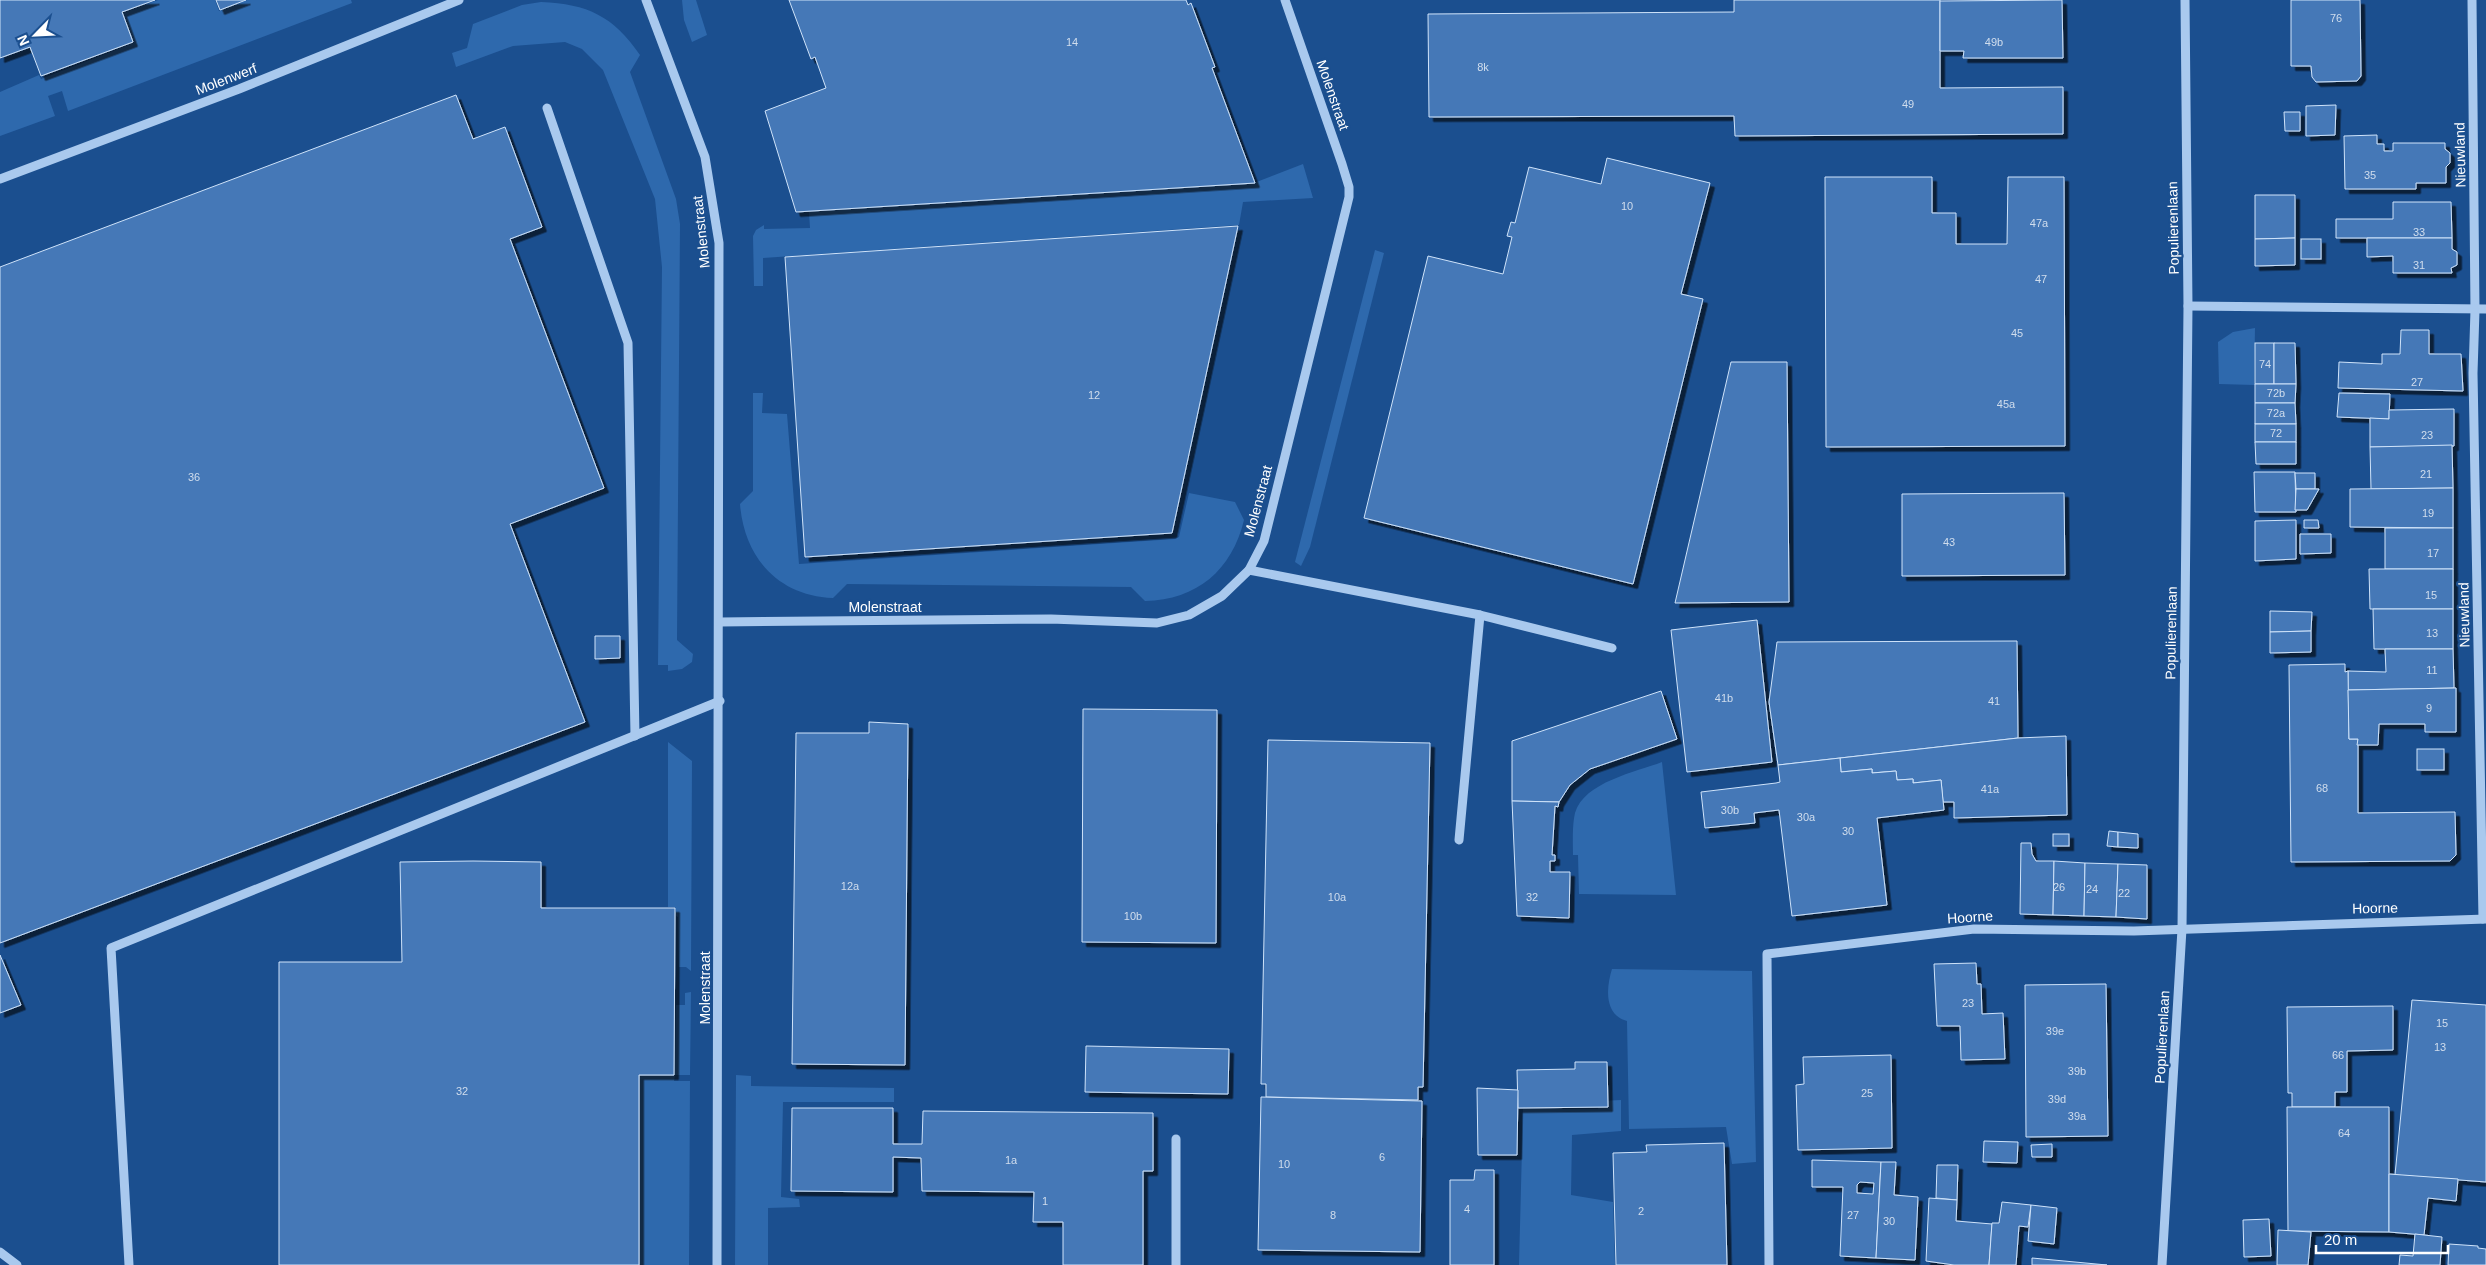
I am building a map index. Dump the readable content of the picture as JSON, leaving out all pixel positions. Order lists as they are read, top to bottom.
{
  "streets": {
    "street": [
      "Molenwerf",
      "Molenstraat",
      "Nieuwland",
      "Populierenlaan",
      "Hoorne"
    ]
  },
  "crossings": [
    ["Nieuwland", "Hoorne"],
    ["Populierenlaan", "Hoorne"]
  ],
  "house_numbers": [
    "76",
    "14",
    "49b",
    "8k",
    "49",
    "35",
    "10",
    "47a",
    "33",
    "31",
    "47",
    "45",
    "74",
    "27",
    "72b",
    "12",
    "45a",
    "72a",
    "72",
    "23",
    "21",
    "36",
    "19",
    "43",
    "17",
    "15",
    "13",
    "11",
    "41b",
    "41",
    "9",
    "68",
    "41a",
    "30b",
    "30a",
    "30",
    "12a",
    "26",
    "24",
    "22",
    "10a",
    "32",
    "10b",
    "23",
    "15",
    "39e",
    "13",
    "66",
    "39b",
    "32",
    "25",
    "39d",
    "39a",
    "64",
    "6",
    "1a",
    "10",
    "1",
    "4",
    "2",
    "8",
    "27",
    "30"
  ],
  "scale_bar": "20 m",
  "north": "bottom left"
}
